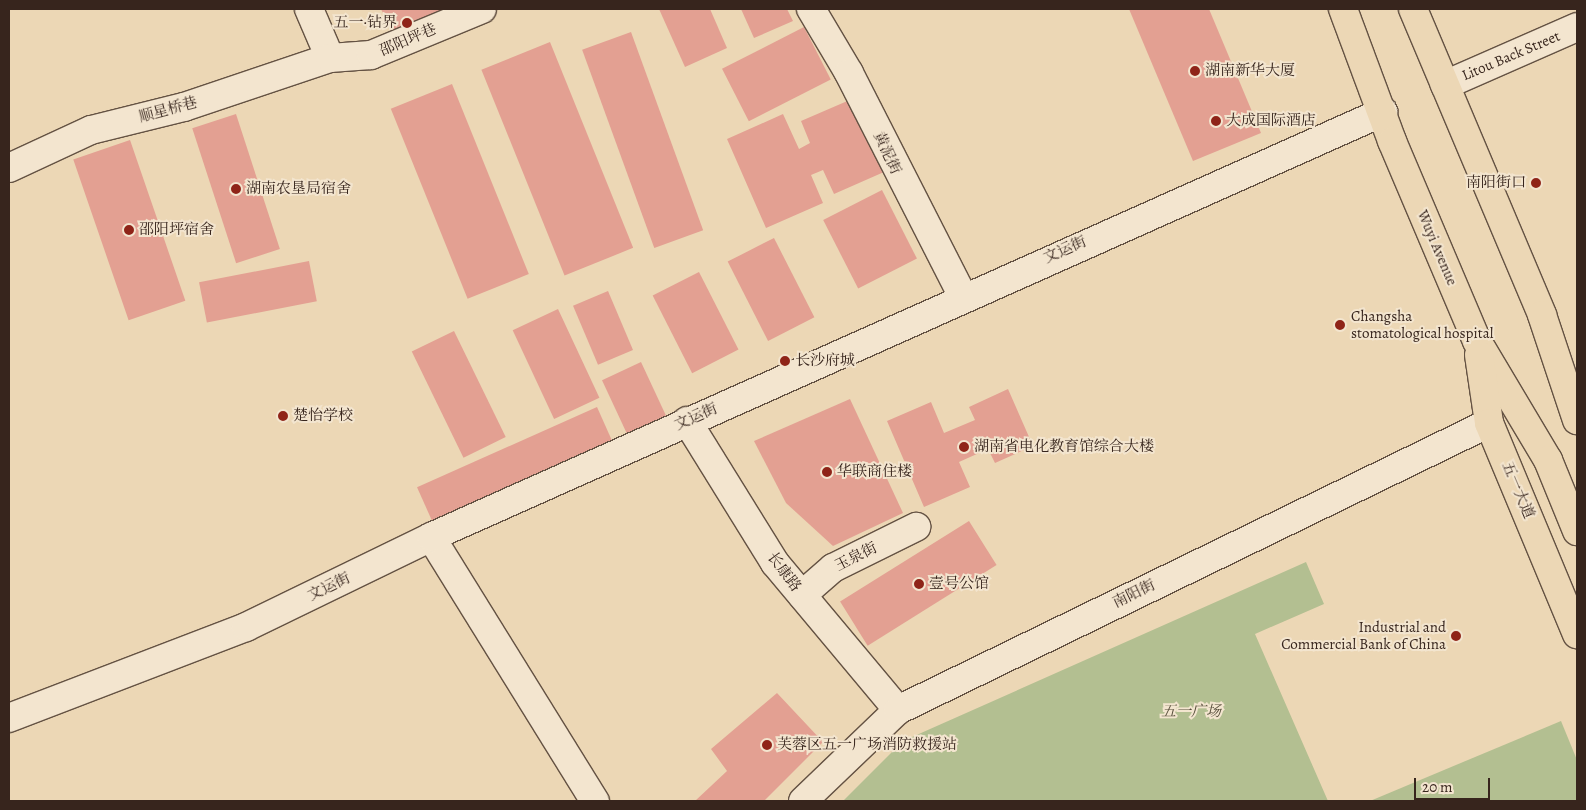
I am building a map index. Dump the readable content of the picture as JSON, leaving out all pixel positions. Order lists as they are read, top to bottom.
{
  "streets": {
    "main road": ["Wuyi Avenue", "五一大道"],
    "street": [
      "邵阳坪巷",
      "Litou Back Street",
      "顺星桥巷",
      "黄泥街",
      "文运街",
      "玉泉街",
      "长康路",
      "南阳街"
    ]
  },
  "crossings": [
    ["邵阳坪巷", "顺星桥巷"],
    ["黄泥街", "文运街"],
    ["Wuyi Avenue", "文运街"],
    ["Wuyi Avenue", "五一大道"],
    ["文运街", "长康路"],
    ["五一大道", "南阳街"],
    ["玉泉街", "长康路"],
    ["长康路", "南阳街"]
  ],
  "parks": ["五一广场"],
  "places": [
    "五一·钻界",
    "湖南新华大厦",
    "大成国际酒店",
    "南阳街口",
    "湖南农垦局宿舍",
    "邵阳坪宿舍",
    "Changsha stomatological hospital",
    "长沙府城",
    "楚怡学校",
    "湖南省电化教育馆综合大楼",
    "华联商住楼",
    "壹号公馆",
    "Industrial and Commercial Bank of China",
    "芙蓉区五一广场消防救援站"
  ],
  "scale_bar": "20 m"
}
